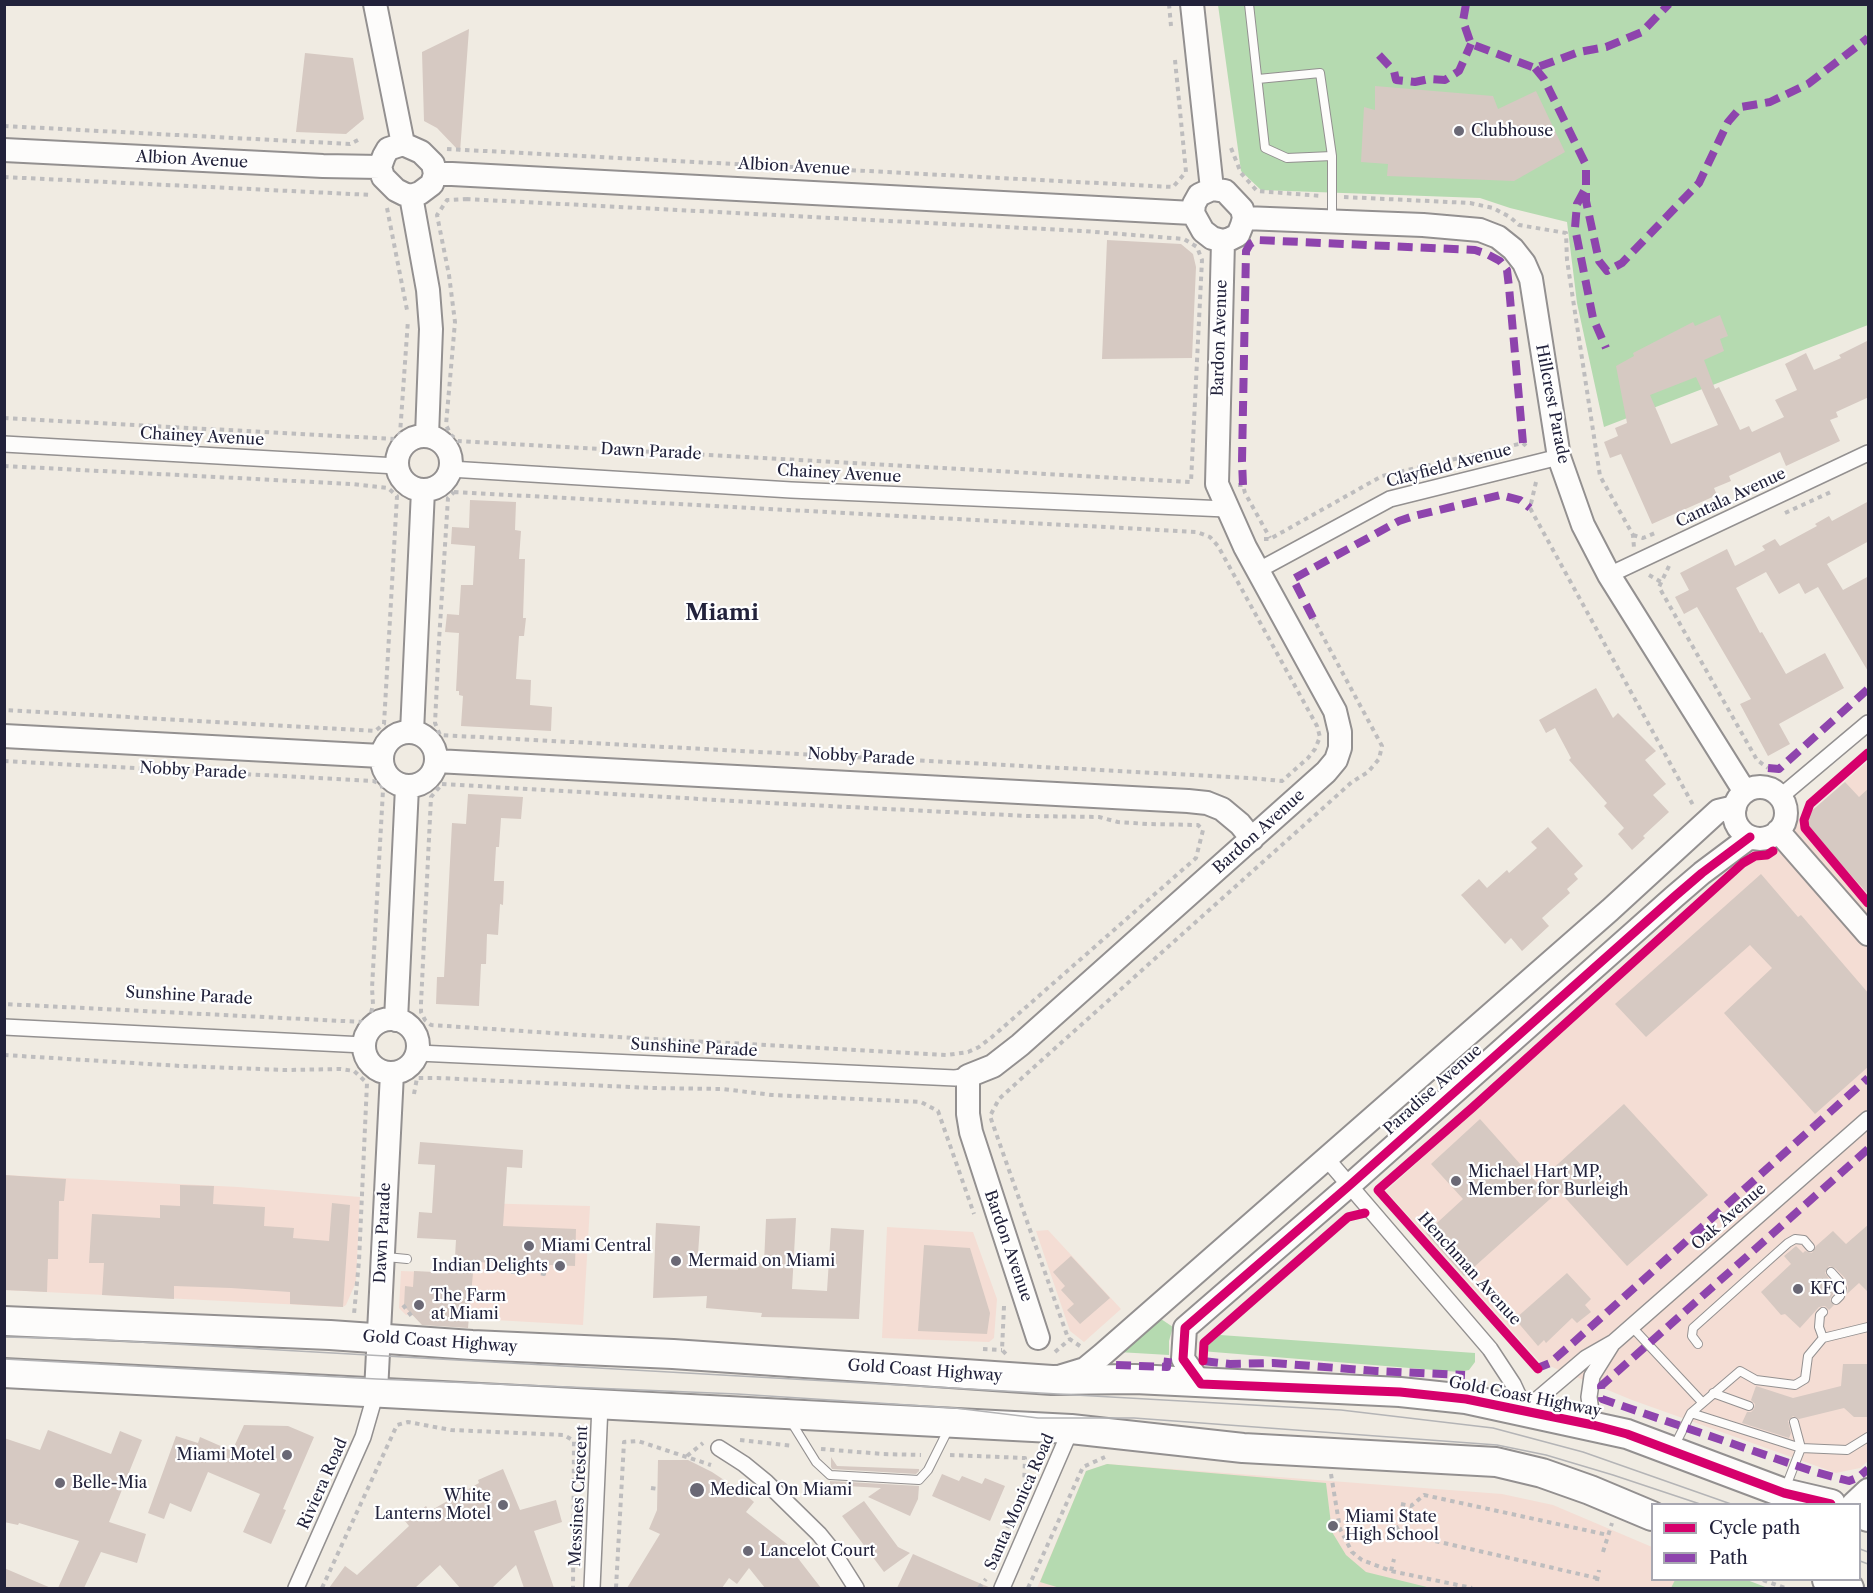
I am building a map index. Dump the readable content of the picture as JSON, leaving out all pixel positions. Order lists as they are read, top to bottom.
{
  "streets": {
    "highway": ["Gold Coast Highway"],
    "street": [
      "Albion Avenue",
      "Bardon Avenue",
      "Hillcrest Parade",
      "Chainey Avenue",
      "Dawn Parade",
      "Clayfield Avenue",
      "Cantala Avenue",
      "Nobby Parade",
      "Sunshine Parade",
      "Paradise Avenue",
      "Oak Avenue",
      "Riviera Road",
      "Messines Crescent",
      "Santa Monica Road"
    ],
    "cycle path": ["Henchman Avenue"]
  },
  "crossings": [
    ["Albion Avenue", "Bardon Avenue"],
    ["Albion Avenue", "Hillcrest Parade"],
    ["Albion Avenue", "Chainey Avenue"],
    ["Bardon Avenue", "Hillcrest Parade"],
    ["Bardon Avenue", "Chainey Avenue"],
    ["Bardon Avenue", "Dawn Parade"],
    ["Bardon Avenue", "Clayfield Avenue"],
    ["Bardon Avenue", "Nobby Parade"],
    ["Bardon Avenue", "Sunshine Parade"],
    ["Hillcrest Parade", "Clayfield Avenue"],
    ["Hillcrest Parade", "Cantala Avenue"],
    ["Hillcrest Parade", "Paradise Avenue"],
    ["Dawn Parade", "Sunshine Parade"],
    ["Dawn Parade", "Gold Coast Highway"],
    ["Dawn Parade", "Riviera Road"],
    ["Nobby Parade", "Sunshine Parade"],
    ["Paradise Avenue", "Gold Coast Highway"],
    ["Oak Avenue", "Gold Coast Highway"]
  ],
  "districts": ["Miami"],
  "places": [
    "Clubhouse",
    "Michael Hart MP, Member for Burleigh",
    "Miami Central",
    "Mermaid on Miami",
    "Indian Delights",
    "KFC",
    "The Farm at Miami",
    "Miami Motel",
    "Belle-Mia",
    "Medical On Miami",
    "White Lanterns Motel",
    "Miami State High School",
    "Lancelot Court"
  ],
  "legend": ["Cycle path", "Path"]
}
